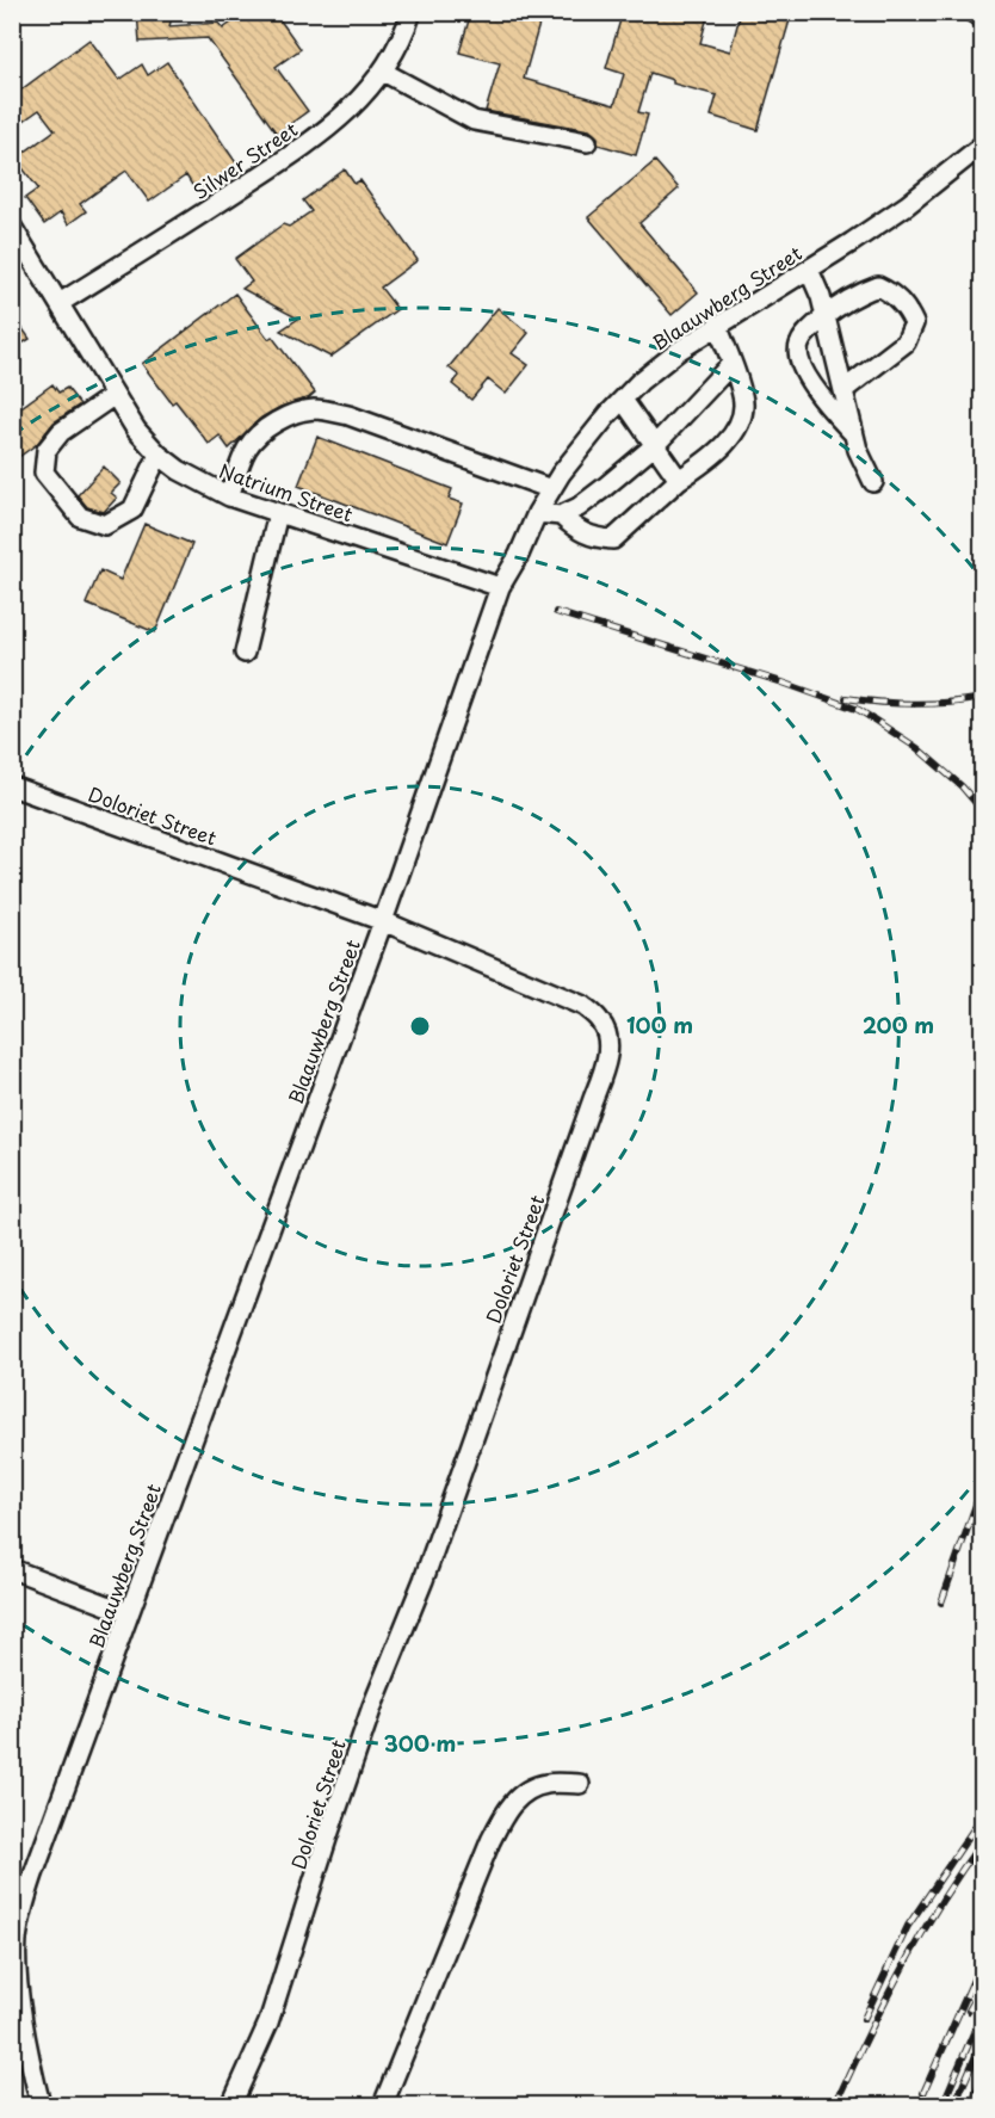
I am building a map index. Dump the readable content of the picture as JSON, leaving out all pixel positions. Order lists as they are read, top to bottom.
{
  "streets": {
    "street": [
      "Silwer Street",
      "Blaauwberg Street",
      "Natrium Street",
      "Doloriet Street"
    ]
  },
  "crossings": [
    ["Silwer Street", "Natrium Street"],
    ["Blaauwberg Street", "Natrium Street"],
    ["Blaauwberg Street", "Doloriet Street"]
  ],
  "rings": ["100 m", "200 m", "300 m"]
}
